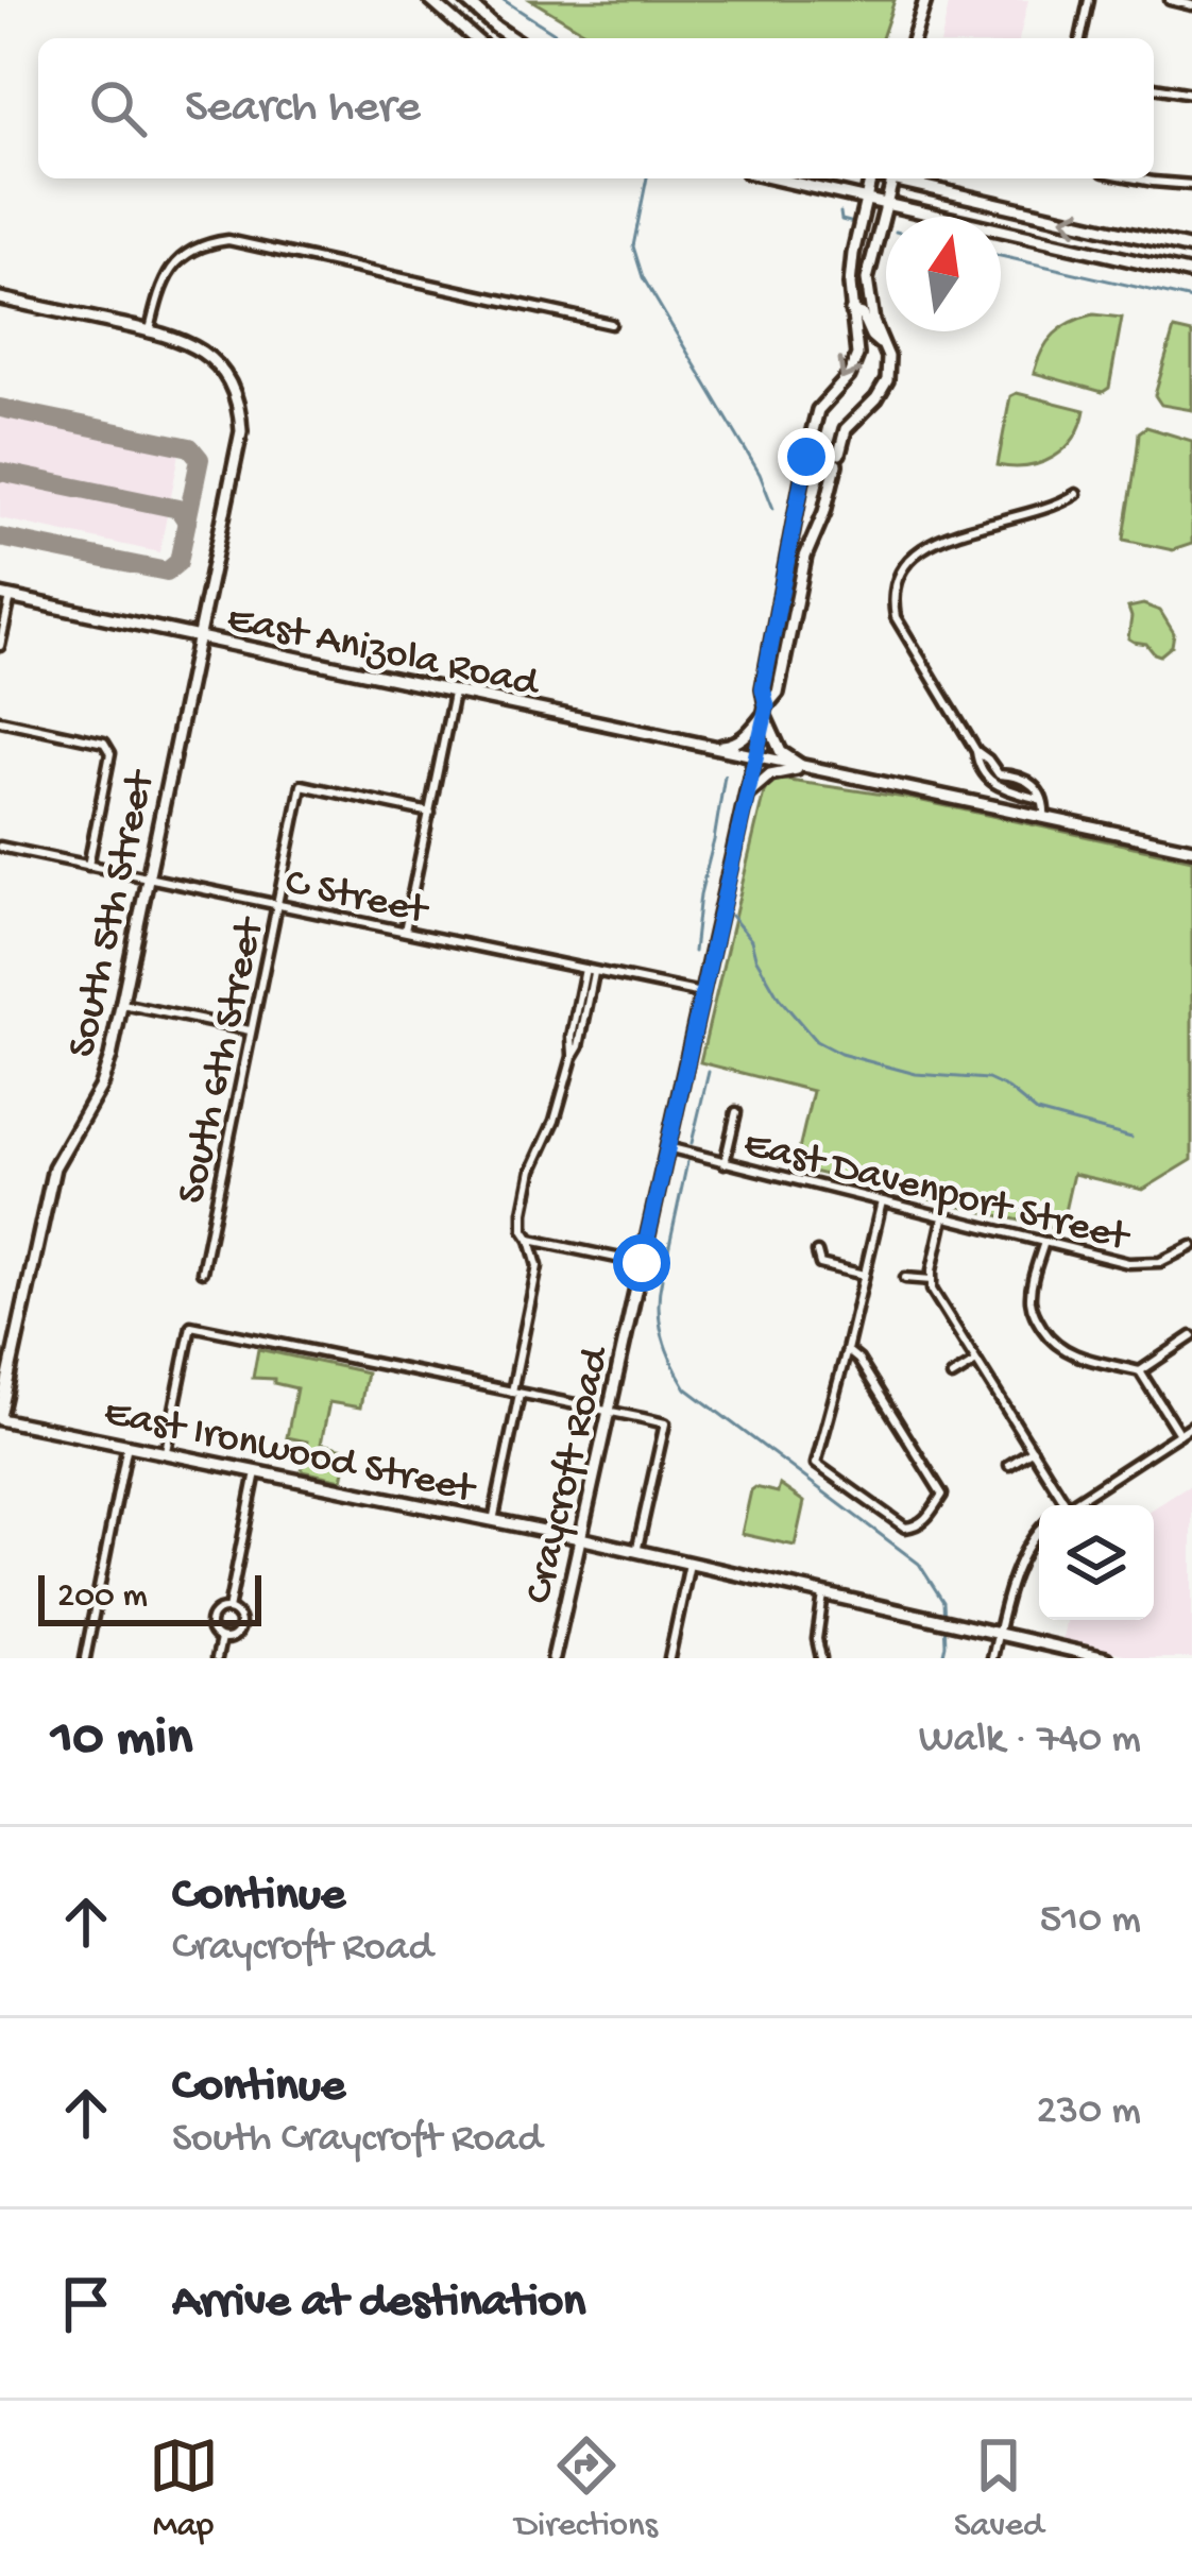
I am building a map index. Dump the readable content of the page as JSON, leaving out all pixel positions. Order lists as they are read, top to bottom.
{
  "streets": {
    "street": [
      "East Anizola Road",
      "C Street",
      "South 5th Street",
      "South 6th Street",
      "East Davenport Street",
      "East Ironwood Street",
      "Craycroft Road"
    ]
  },
  "crossings": [
    ["East Anizola Road", "South 5th Street"],
    ["East Anizola Road", "Craycroft Road"],
    ["C Street", "South 5th Street"],
    ["C Street", "South 6th Street"],
    ["C Street", "Craycroft Road"],
    ["South 5th Street", "East Ironwood Street"],
    ["East Davenport Street", "Craycroft Road"],
    ["East Ironwood Street", "Craycroft Road"]
  ],
  "scale_bar": "200 m",
  "north": "top",
  "page": {
    "search": "Search here",
    "scale": "200 m",
    "heading": ["10 min", "Walk · 740 m"],
    "list": [
      ["Continue", "Craycroft Road", "510 m"],
      ["Continue", "South Craycroft Road", "230 m"],
      "Arrive at destination"
    ],
    "nav": ["Map", "Directions", "Saved"]
  }
}
